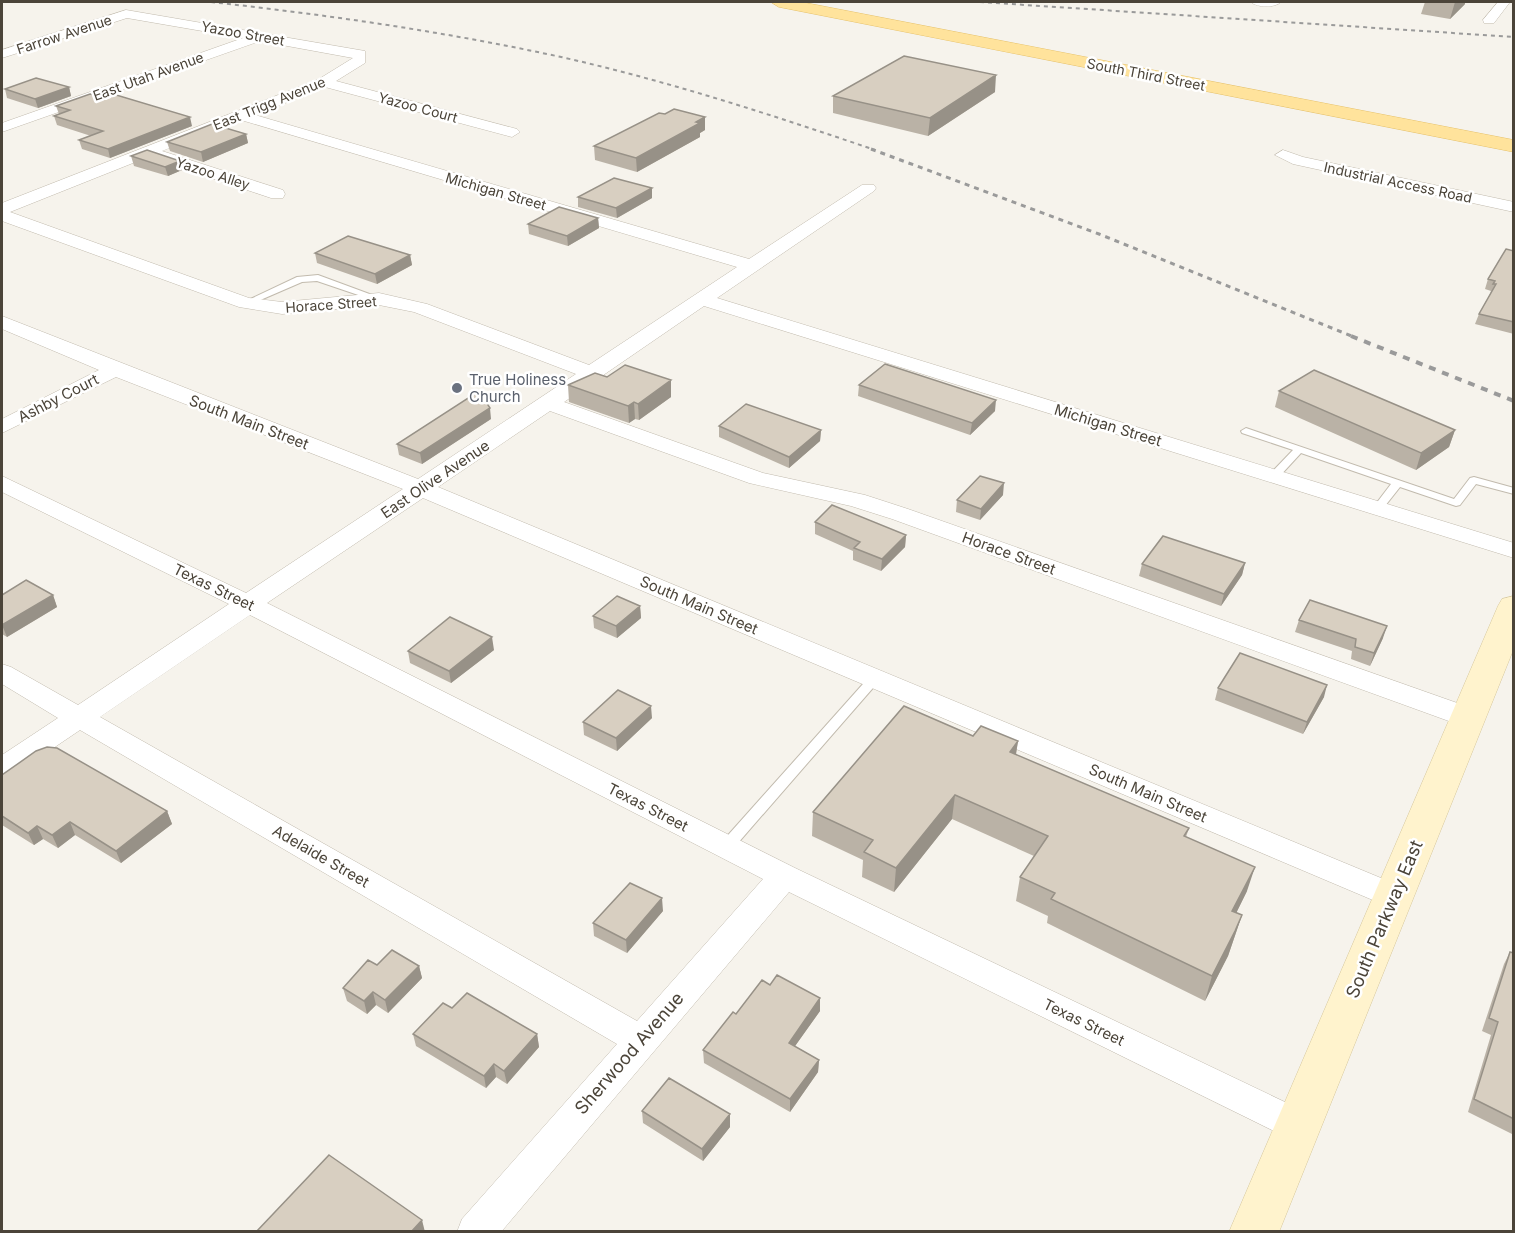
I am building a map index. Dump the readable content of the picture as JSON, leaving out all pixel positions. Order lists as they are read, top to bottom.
{
  "streets": {
    "main road": ["South Third Street", "South Parkway East"],
    "street": [
      "Yazoo Street",
      "Farrow Avenue",
      "East Utah Avenue",
      "East Trigg Avenue",
      "Yazoo Court",
      "Yazoo Alley",
      "Industrial Access Road",
      "Michigan Street",
      "Horace Street",
      "Ashby Court",
      "South Main Street",
      "East Olive Avenue",
      "Texas Street",
      "Adelaide Street",
      "Sherwood Avenue"
    ]
  },
  "crossings": [
    ["Yazoo Street", "Farrow Avenue"],
    ["Yazoo Street", "East Utah Avenue"],
    ["Yazoo Street", "East Trigg Avenue"],
    ["East Trigg Avenue", "Yazoo Court"],
    ["East Trigg Avenue", "Yazoo Alley"],
    ["East Trigg Avenue", "Michigan Street"],
    ["Michigan Street", "East Olive Avenue"],
    ["Horace Street", "East Olive Avenue"],
    ["Horace Street", "South Parkway East"],
    ["Ashby Court", "South Main Street"],
    ["South Main Street", "East Olive Avenue"],
    ["South Main Street", "South Parkway East"],
    ["East Olive Avenue", "Texas Street"],
    ["East Olive Avenue", "Adelaide Street"],
    ["Texas Street", "South Parkway East"],
    ["Texas Street", "Sherwood Avenue"],
    ["Adelaide Street", "Sherwood Avenue"]
  ],
  "places": ["True Holiness Church"]
}
